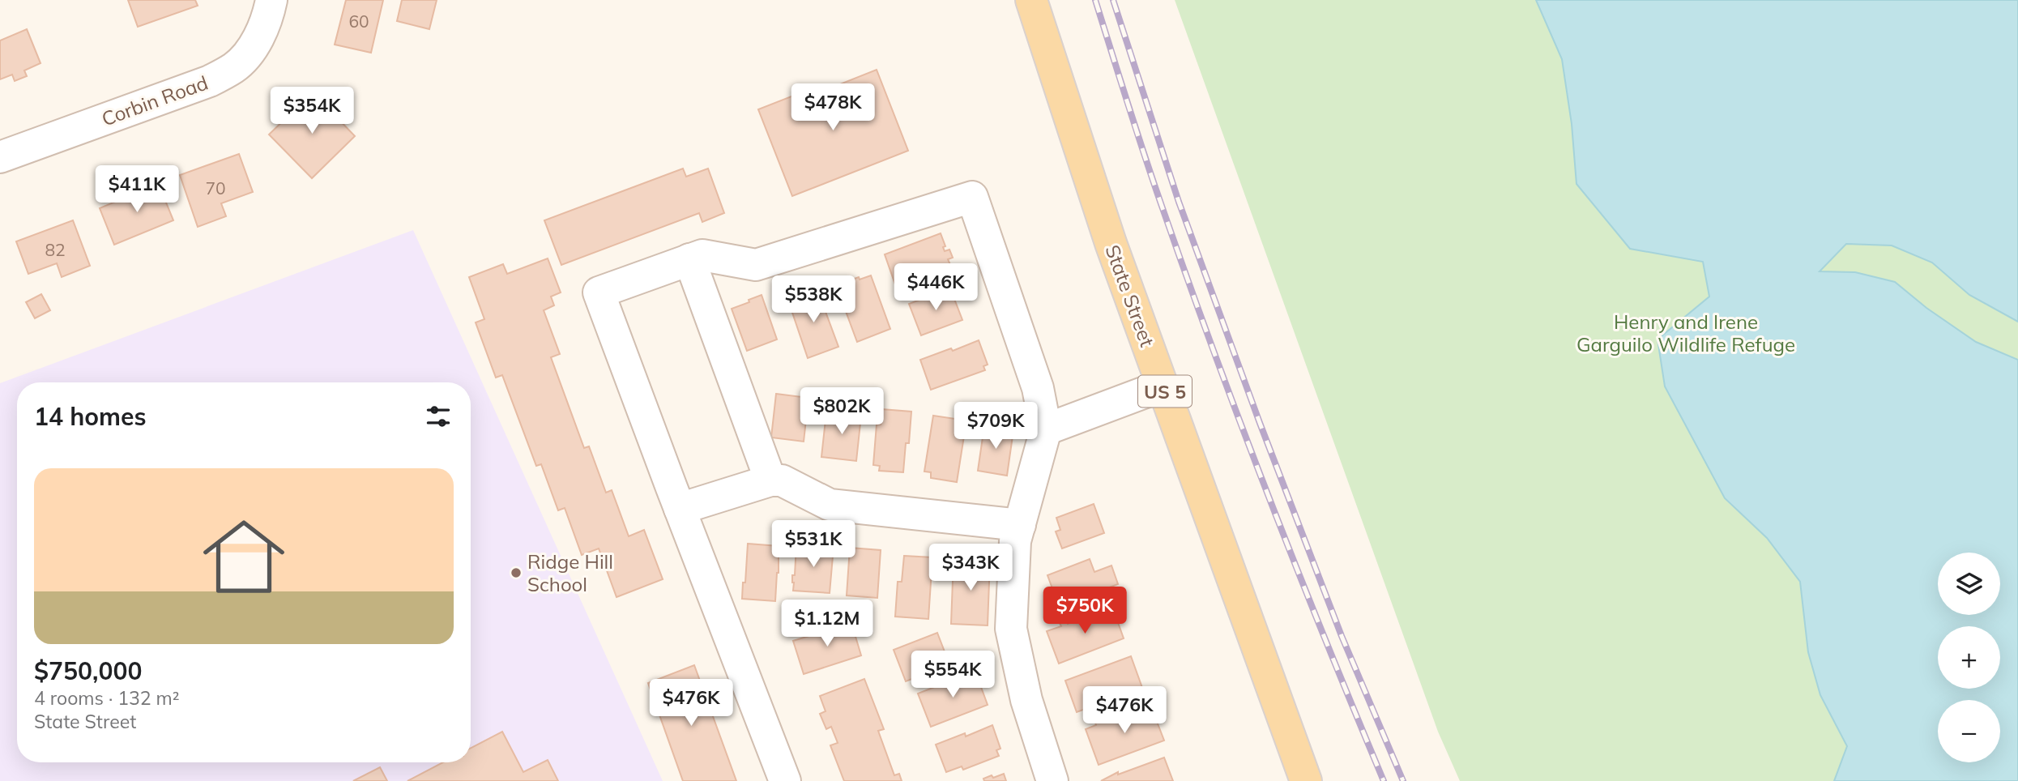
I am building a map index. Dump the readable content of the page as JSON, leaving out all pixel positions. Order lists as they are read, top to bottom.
{
  "streets": {
    "main road": ["State Street", "US 5"],
    "street": ["Corbin Road"]
  },
  "parks": ["Henry and Irene Garguilo Wildlife Refuge"],
  "places": ["Ridge Hill School"],
  "house_numbers": ["60", "70", "82"],
  "page": {
    "price": [
      "$478K",
      "$354K",
      "$411K",
      "$446K",
      "$538K",
      "$802K",
      "$709K",
      "$531K",
      "$343K",
      "$750K",
      "$1.12M",
      "$554K",
      "$476K",
      "$476K"
    ],
    "heading": "14 homes",
    "list": [
      {
        "name": "$750,000",
        "note": "4 rooms · 132 m² · State Street"
      }
    ],
    "map_buttons": ["+", "−"]
  }
}
